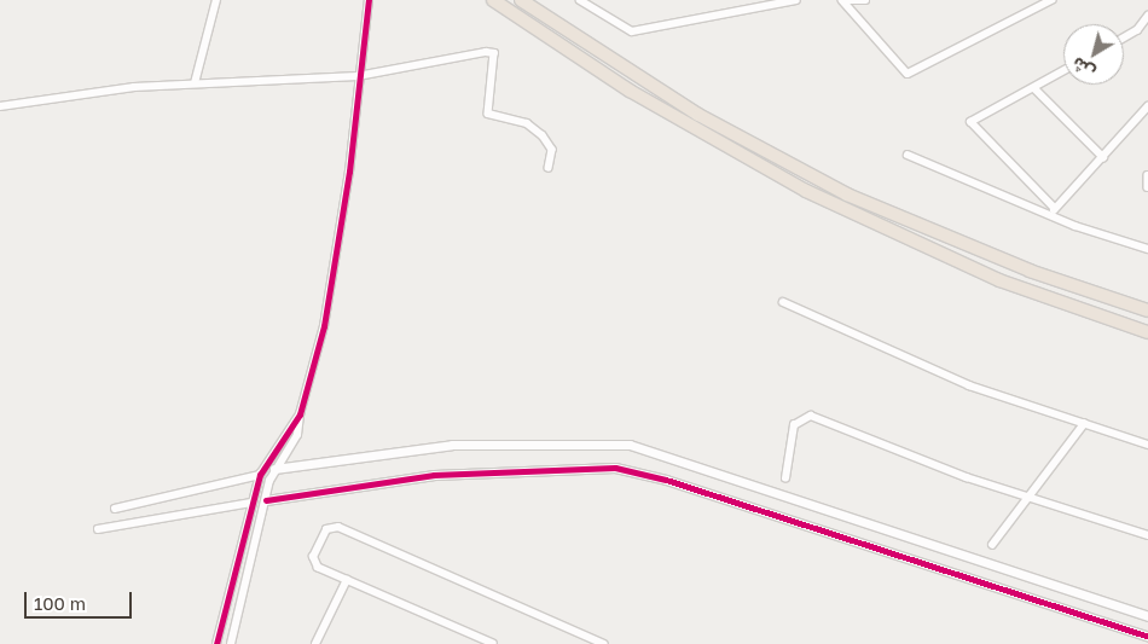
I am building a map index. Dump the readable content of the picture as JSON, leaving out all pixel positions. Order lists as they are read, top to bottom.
{
  "scale_bar": "100 m",
  "north": "bottom left"
}
